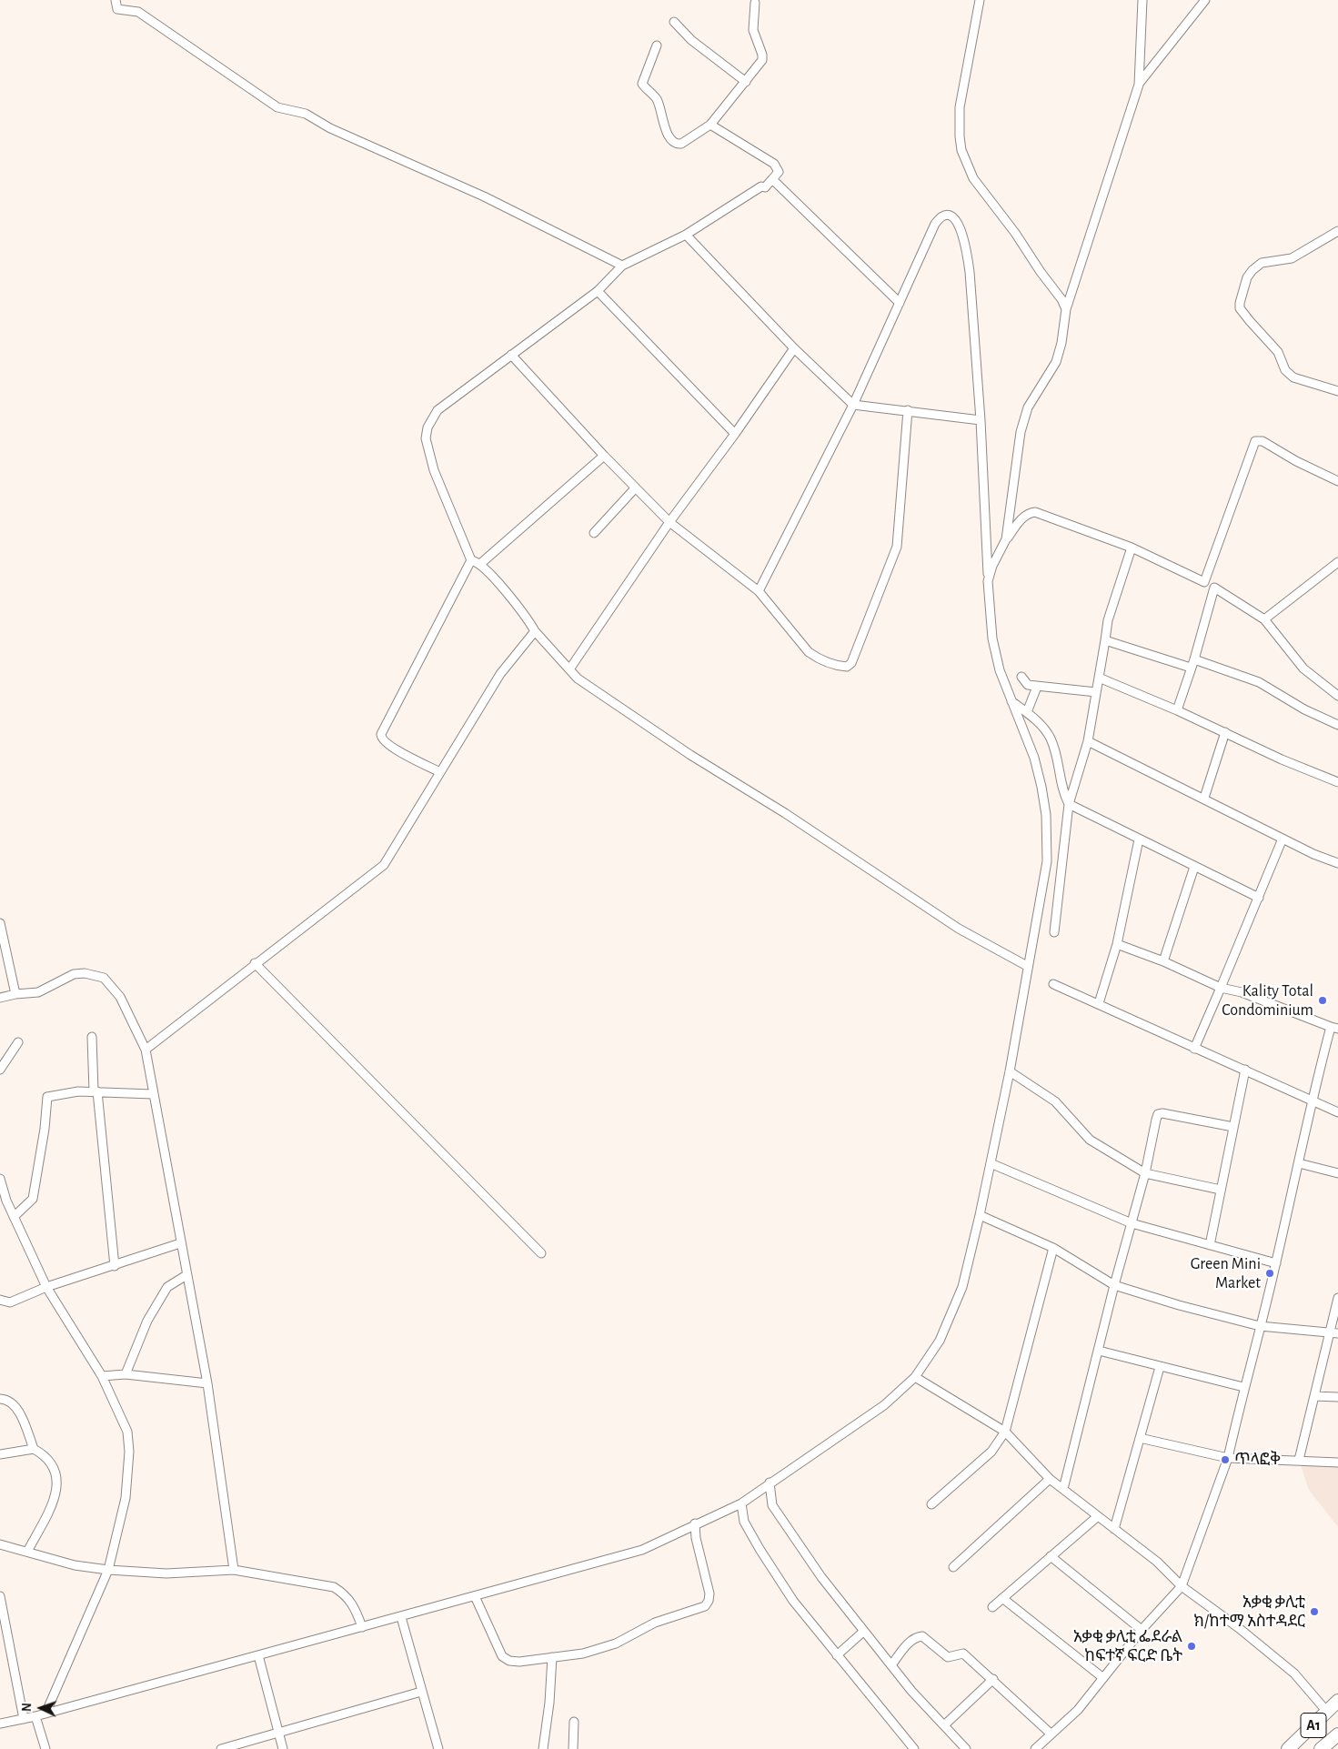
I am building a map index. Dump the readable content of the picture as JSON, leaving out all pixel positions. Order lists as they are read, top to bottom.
{
  "streets": {
    "main road": ["A1"]
  },
  "places": [
    "Kality Total Condominium",
    "Green Mini Market",
    "ጥላፎቅ",
    "አቃቂ ቃሊቲ ክ/ከተማ አስተዳደር",
    "አቃቂ ቃሊቲ ፌደራል ከፍተኛ ፍርድ ቤት"
  ],
  "north": "left"
}
